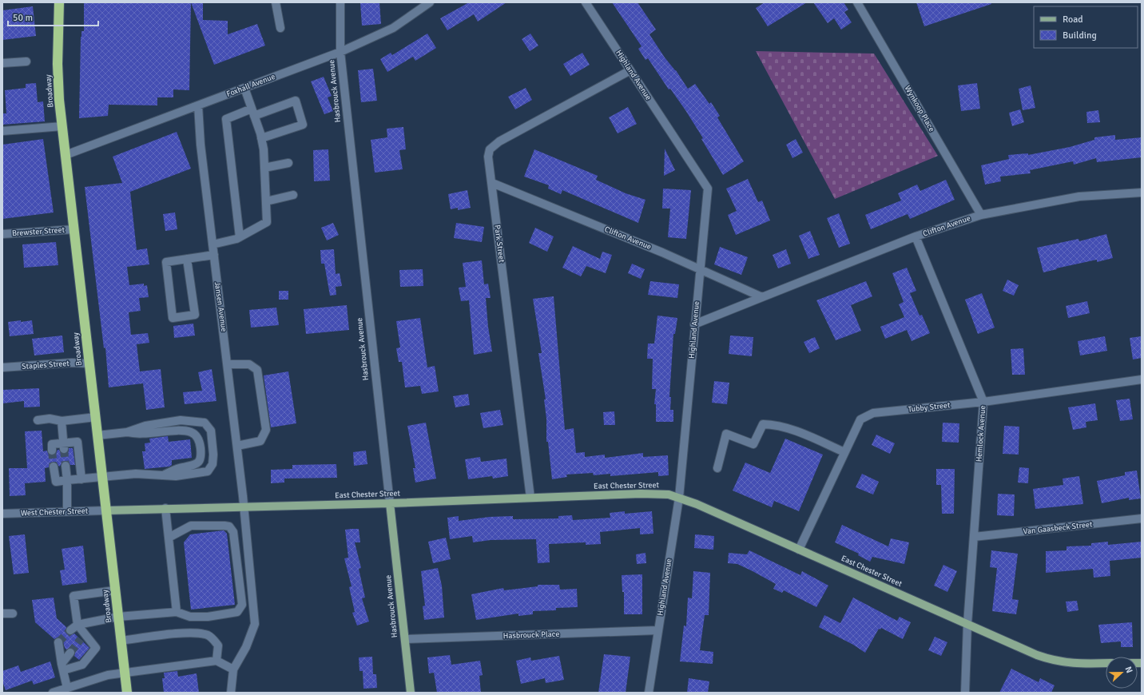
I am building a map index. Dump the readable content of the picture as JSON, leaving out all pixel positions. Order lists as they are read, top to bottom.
{
  "streets": {
    "highway": ["Broadway"],
    "main road": ["Hasbrouck Avenue", "East Chester Street"],
    "street": [
      "Highland Avenue",
      "Foxhall Avenue",
      "Wynkoop Place",
      "Clifton Avenue",
      "Brewster Street",
      "Park Street",
      "Jansen Avenue",
      "Staples Street",
      "Tubby Street",
      "Hemlock Avenue",
      "West Chester Street",
      "Van Gaasbeck Street",
      "Hasbrouck Place"
    ]
  },
  "crossings": [
    ["Highland Avenue", "Clifton Avenue"],
    ["Highland Avenue", "Park Street"],
    ["Highland Avenue", "East Chester Street"],
    ["Highland Avenue", "Hasbrouck Place"],
    ["Foxhall Avenue", "Broadway"],
    ["Foxhall Avenue", "Hasbrouck Avenue"],
    ["Foxhall Avenue", "Jansen Avenue"],
    ["Broadway", "Brewster Street"],
    ["Broadway", "Staples Street"],
    ["Broadway", "East Chester Street"],
    ["Broadway", "West Chester Street"],
    ["Hasbrouck Avenue", "East Chester Street"],
    ["Hasbrouck Avenue", "Hasbrouck Place"],
    ["Wynkoop Place", "Clifton Avenue"],
    ["Clifton Avenue", "Park Street"],
    ["Clifton Avenue", "Hemlock Avenue"],
    ["Park Street", "East Chester Street"],
    ["Jansen Avenue", "East Chester Street"],
    ["Tubby Street", "Hemlock Avenue"],
    ["Tubby Street", "East Chester Street"],
    ["Hemlock Avenue", "East Chester Street"],
    ["Hemlock Avenue", "Van Gaasbeck Street"],
    ["East Chester Street", "West Chester Street"]
  ],
  "legend": ["Road", "Building"],
  "scale_bar": "50 m",
  "north": "right"
}
